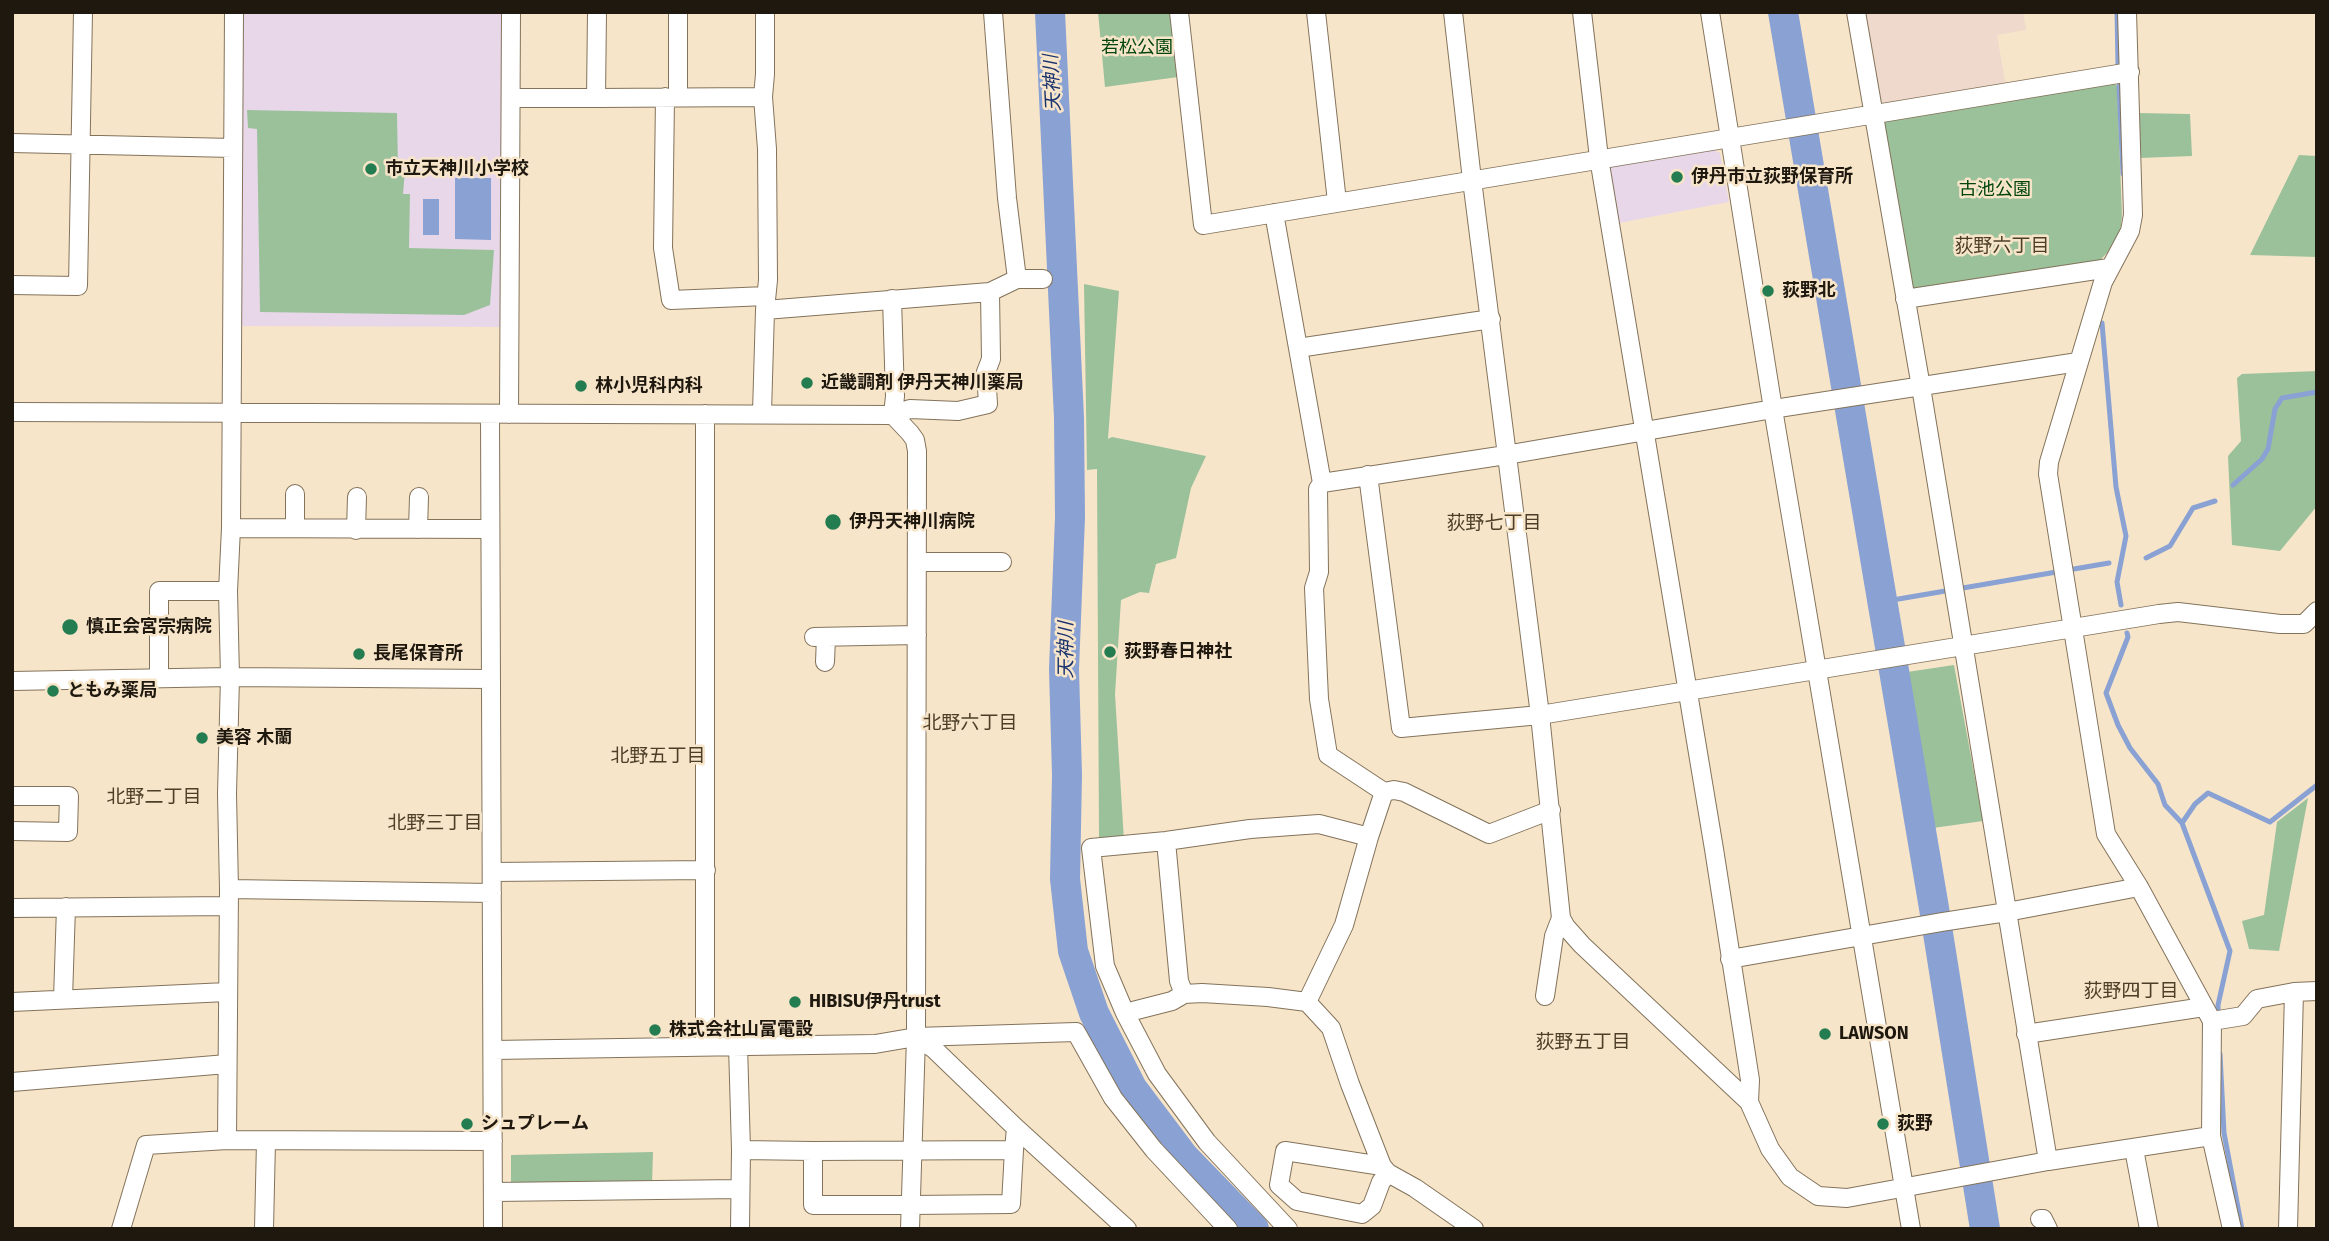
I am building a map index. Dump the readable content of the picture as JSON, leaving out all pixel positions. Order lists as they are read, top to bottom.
{
  "districts": [
    "荻野六丁目",
    "荻野七丁目",
    "北野六丁目",
    "北野五丁目",
    "北野二丁目",
    "北野三丁目",
    "荻野四丁目",
    "荻野五丁目"
  ],
  "water": ["天神川"],
  "parks": ["若松公園", "古池公園"],
  "places": [
    "市立天神川小学校",
    "伊丹市立荻野保育所",
    "荻野北",
    "近畿調剤 伊丹天神川薬局",
    "林小児科内科",
    "伊丹天神川病院",
    "慎正会宮宗病院",
    "荻野春日神社",
    "長尾保育所",
    "ともみ薬局",
    "美容 木蘭",
    "HIBISU伊丹trust",
    "株式会社山富電設",
    "LAWSON",
    "シュプレーム",
    "荻野"
  ]
}
